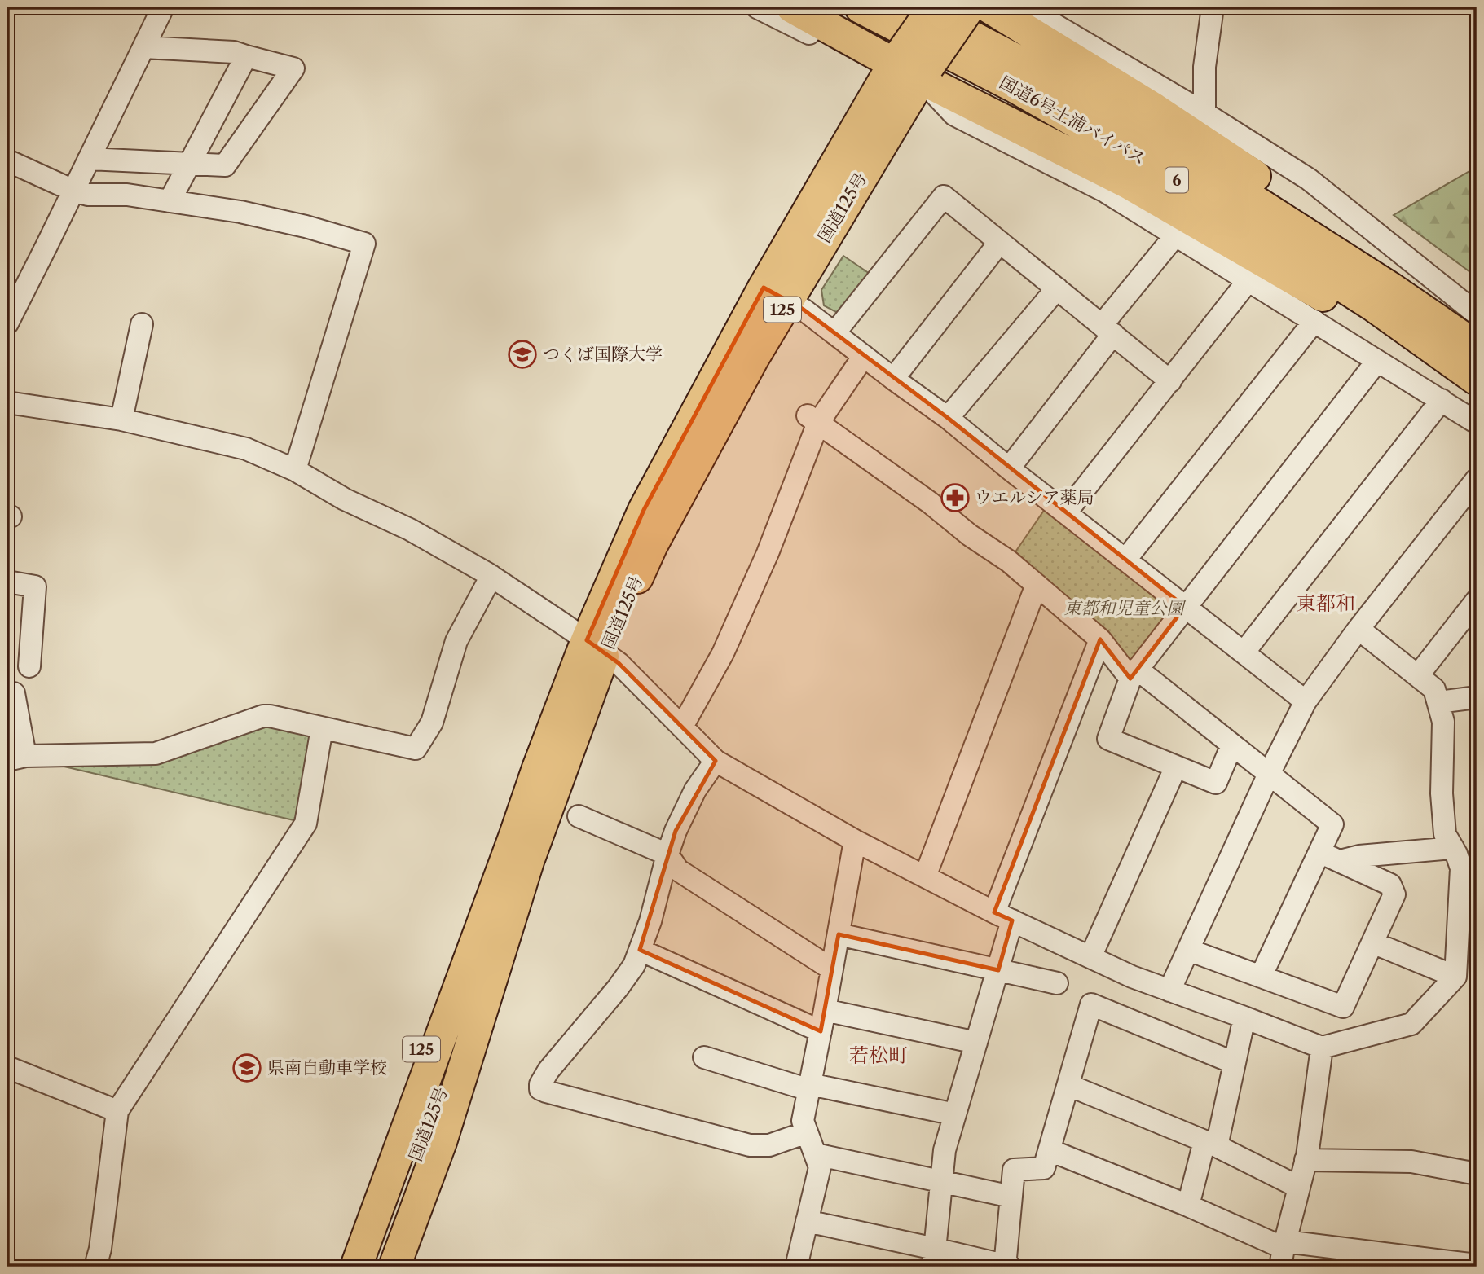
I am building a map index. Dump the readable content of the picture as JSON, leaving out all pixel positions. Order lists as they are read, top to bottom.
{
  "streets": {
    "highway": [
      "国道6号土浦バイパス",
      "6",
      "国道125号",
      "125"
    ]
  },
  "crossings": [
    ["国道125号", "125"]
  ],
  "districts": ["東都和", "若松町"],
  "parks": ["東都和児童公園"],
  "places": {
    "school or university": ["つくば国際大学", "県南自動車学校"],
    "pharmacy": ["ウエルシア薬局"]
  }
}
